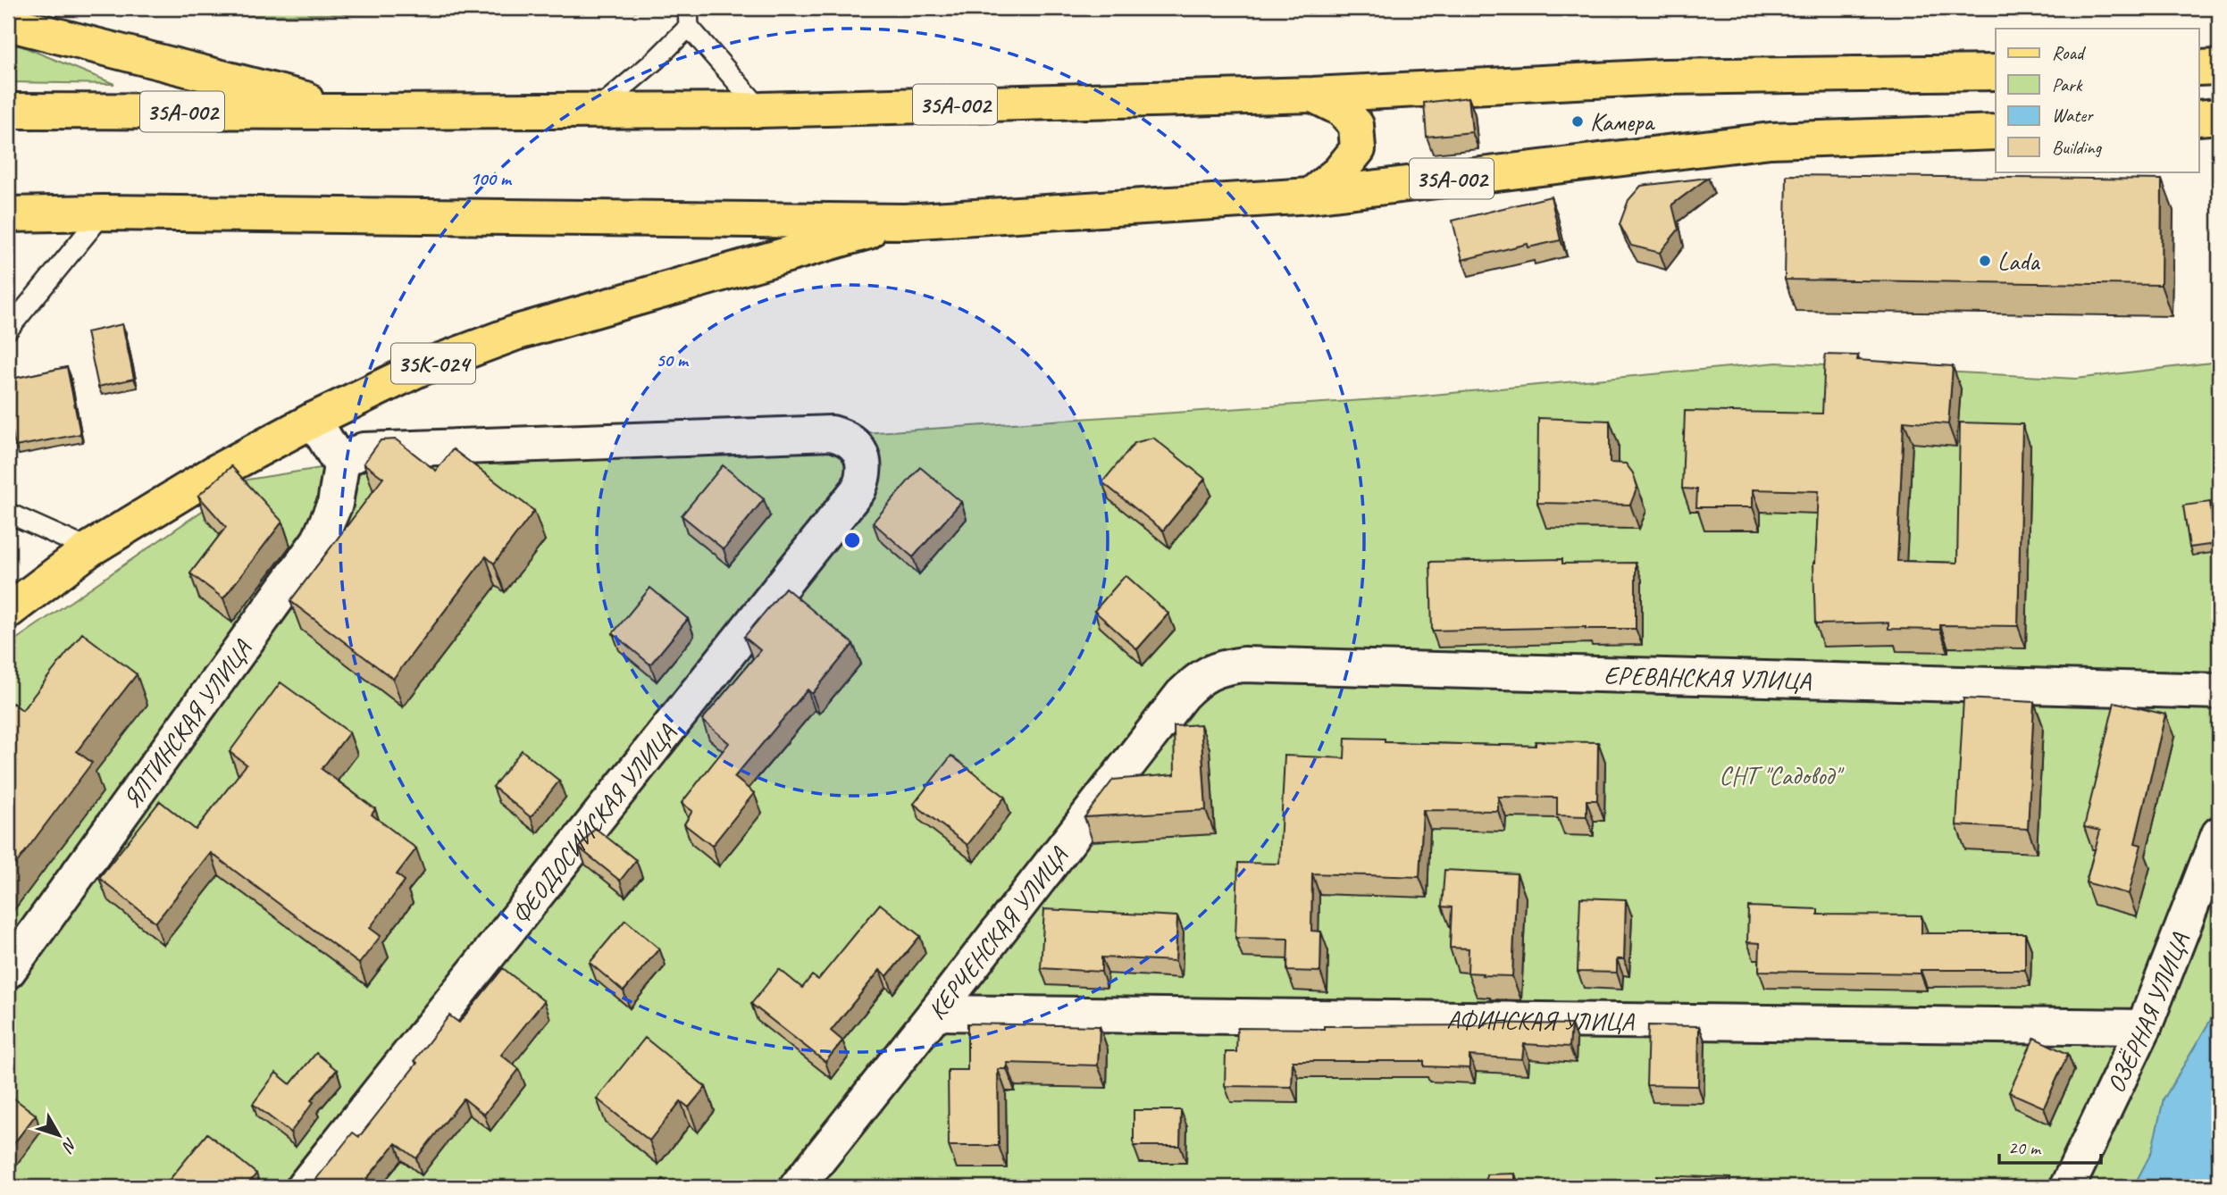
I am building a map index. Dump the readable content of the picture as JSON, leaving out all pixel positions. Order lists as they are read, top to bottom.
{
  "streets": {
    "main road": ["35А-002", "35К-024"],
    "street": [
      "ЕРЕВАНСКАЯ УЛИЦА",
      "ЯЛТИНСКАЯ УЛИЦА",
      "ФЕОДОСИЙСКАЯ УЛИЦА",
      "КЕРЧЕНСКАЯ УЛИЦА",
      "ОЗЁРНАЯ УЛИЦА",
      "АФИНСКАЯ УЛИЦА"
    ]
  },
  "crossings": [
    ["35А-002", "35К-024"],
    ["ЕРЕВАНСКАЯ УЛИЦА", "КЕРЧЕНСКАЯ УЛИЦА"],
    ["ЯЛТИНСКАЯ УЛИЦА", "ФЕОДОСИЙСКАЯ УЛИЦА"],
    ["КЕРЧЕНСКАЯ УЛИЦА", "АФИНСКАЯ УЛИЦА"],
    ["ОЗЁРНАЯ УЛИЦА", "АФИНСКАЯ УЛИЦА"]
  ],
  "parks": ["СНТ \"Садовод\""],
  "places": ["Камера", "Lada"],
  "legend": [
    "Road",
    "Park",
    "Water",
    "Building"
  ],
  "scale_bar": "20 m",
  "north": "bottom right",
  "rings": ["100 m", "50 m"]
}
